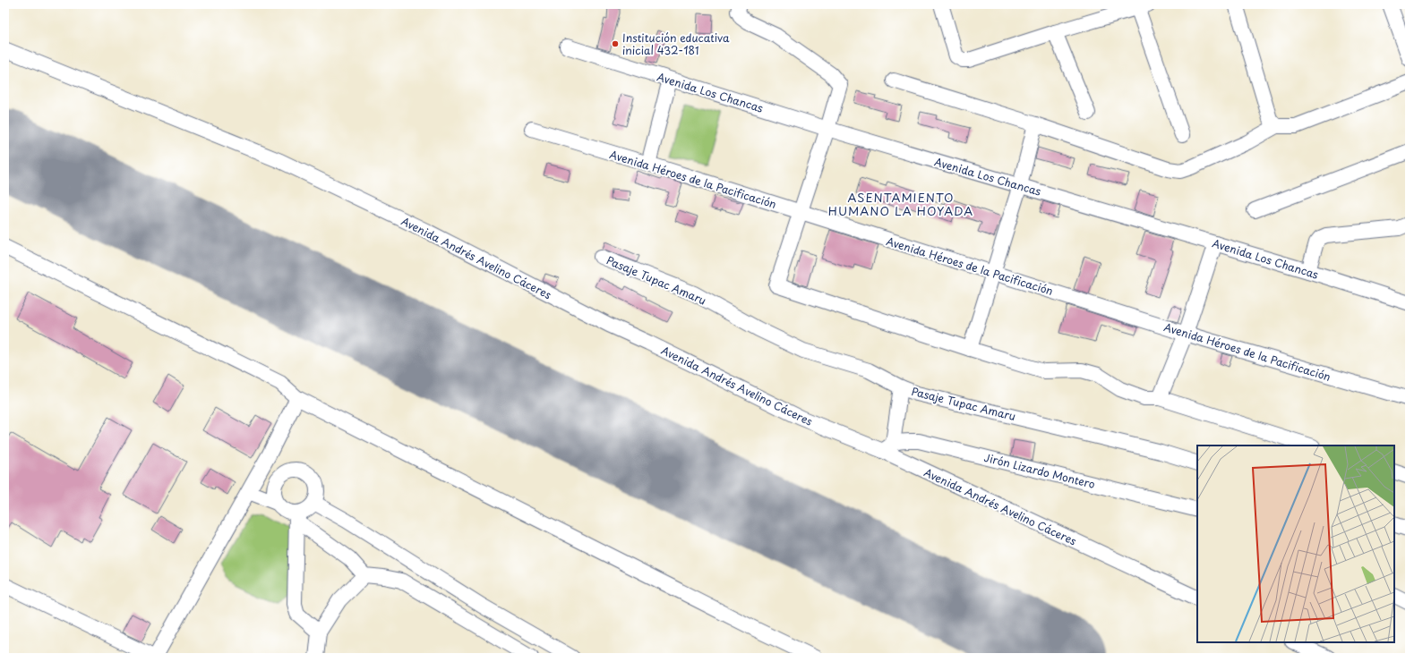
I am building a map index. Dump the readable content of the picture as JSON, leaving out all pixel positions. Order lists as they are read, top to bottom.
{
  "streets": {
    "street": [
      "Avenida Los Chancas",
      "Avenida Héroes de la Pacificación",
      "Avenida Andrés Avelino Cáceres",
      "Pasaje Tupac Amaru",
      "Jirón Lizardo Montero"
    ]
  },
  "crossings": [
    ["Avenida Andrés Avelino Cáceres", "Jirón Lizardo Montero"]
  ],
  "districts": ["ASENTAMIENTO HUMANO LA HOYADA"],
  "places": ["Institución educativa inicial 432-181"]
}
